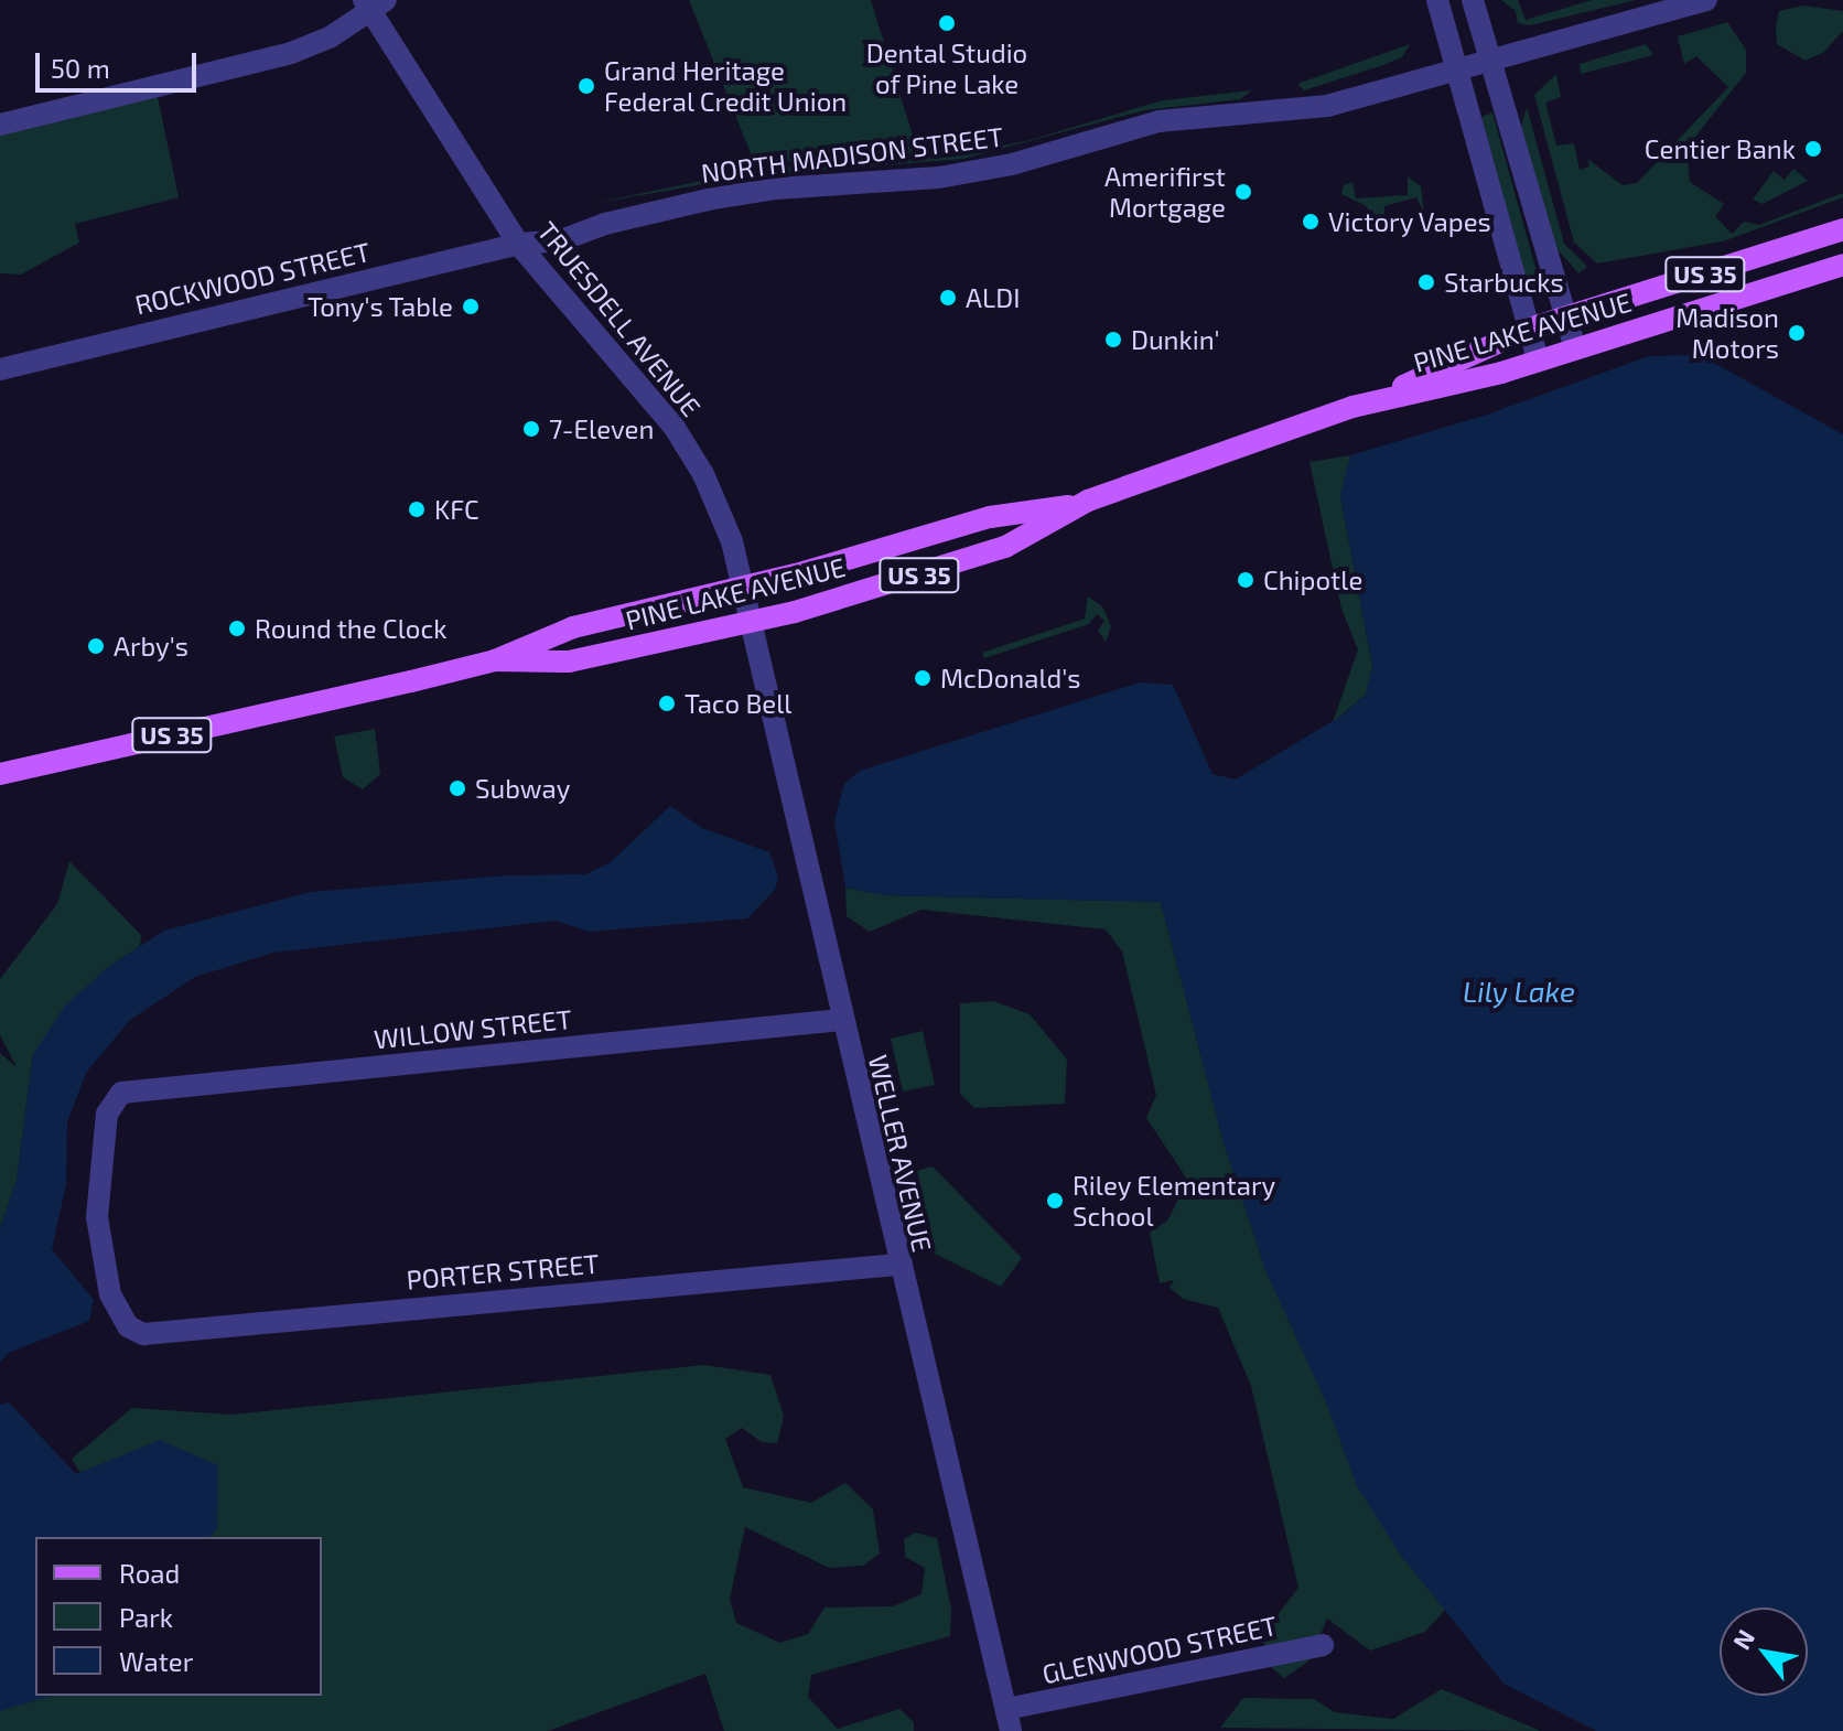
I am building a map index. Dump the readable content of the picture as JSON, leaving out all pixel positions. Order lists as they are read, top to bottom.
{
  "streets": {
    "main road": ["US 35", "PINE LAKE AVENUE"],
    "street": [
      "NORTH MADISON STREET",
      "ROCKWOOD STREET",
      "TRUESDELL AVENUE",
      "WILLOW STREET",
      "WELLER AVENUE",
      "PORTER STREET",
      "GLENWOOD STREET"
    ]
  },
  "crossings": [
    ["NORTH MADISON STREET", "ROCKWOOD STREET"],
    ["NORTH MADISON STREET", "TRUESDELL AVENUE"],
    ["ROCKWOOD STREET", "TRUESDELL AVENUE"],
    ["TRUESDELL AVENUE", "PINE LAKE AVENUE"],
    ["TRUESDELL AVENUE", "WELLER AVENUE"],
    ["PINE LAKE AVENUE", "WELLER AVENUE"],
    ["WILLOW STREET", "WELLER AVENUE"],
    ["WILLOW STREET", "PORTER STREET"],
    ["WELLER AVENUE", "PORTER STREET"],
    ["WELLER AVENUE", "GLENWOOD STREET"]
  ],
  "water": ["Lily Lake"],
  "places": [
    "Dental Studio of Pine Lake",
    "Grand Heritage Federal Credit Union",
    "Centier Bank",
    "Amerifirst Mortgage",
    "Victory Vapes",
    "Starbucks",
    "ALDI",
    "Tony's Table",
    "Madison Motors",
    "Dunkin'",
    "7-Eleven",
    "KFC",
    "Chipotle",
    "Round the Clock",
    "Arby's",
    "McDonald's",
    "Taco Bell",
    "Subway",
    "Riley Elementary School"
  ],
  "legend": ["Road", "Park", "Water"],
  "scale_bar": "50 m",
  "north": "top left"
}
